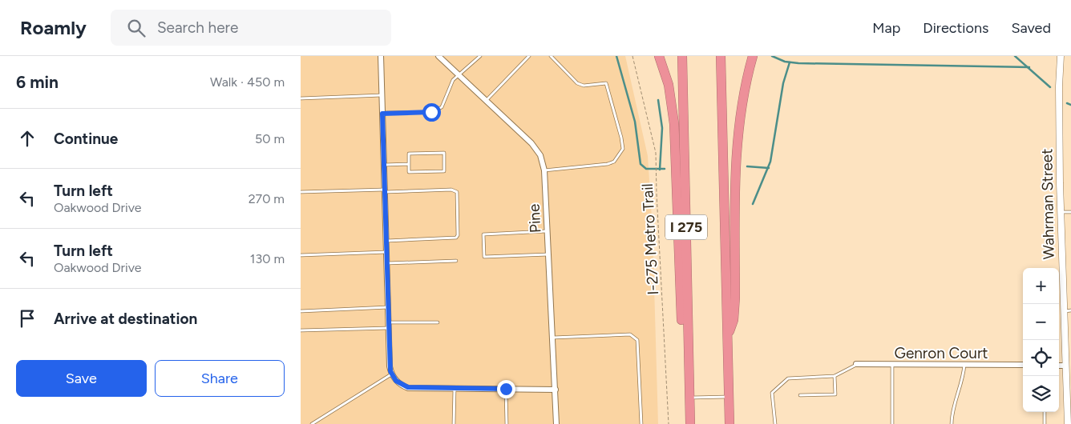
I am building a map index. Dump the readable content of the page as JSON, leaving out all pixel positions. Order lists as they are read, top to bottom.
{
  "streets": {
    "highway": ["I 275"],
    "street": ["Wahrman Street", "Pine", "Genron Court"],
    "path": ["I-275 Metro Trail"]
  },
  "page": {
    "header": "Roamly",
    "search": "Search here",
    "nav": ["Map", "Directions", "Saved"],
    "heading": ["6 min", "Walk · 450 m"],
    "list": [
      ["Continue", "50 m"],
      ["Turn left", "Oakwood Drive", "270 m"],
      ["Turn left", "Oakwood Drive", "130 m"],
      "Arrive at destination"
    ],
    "map_buttons": ["+", "−"],
    "buttons": ["Save", "Share"]
  }
}
